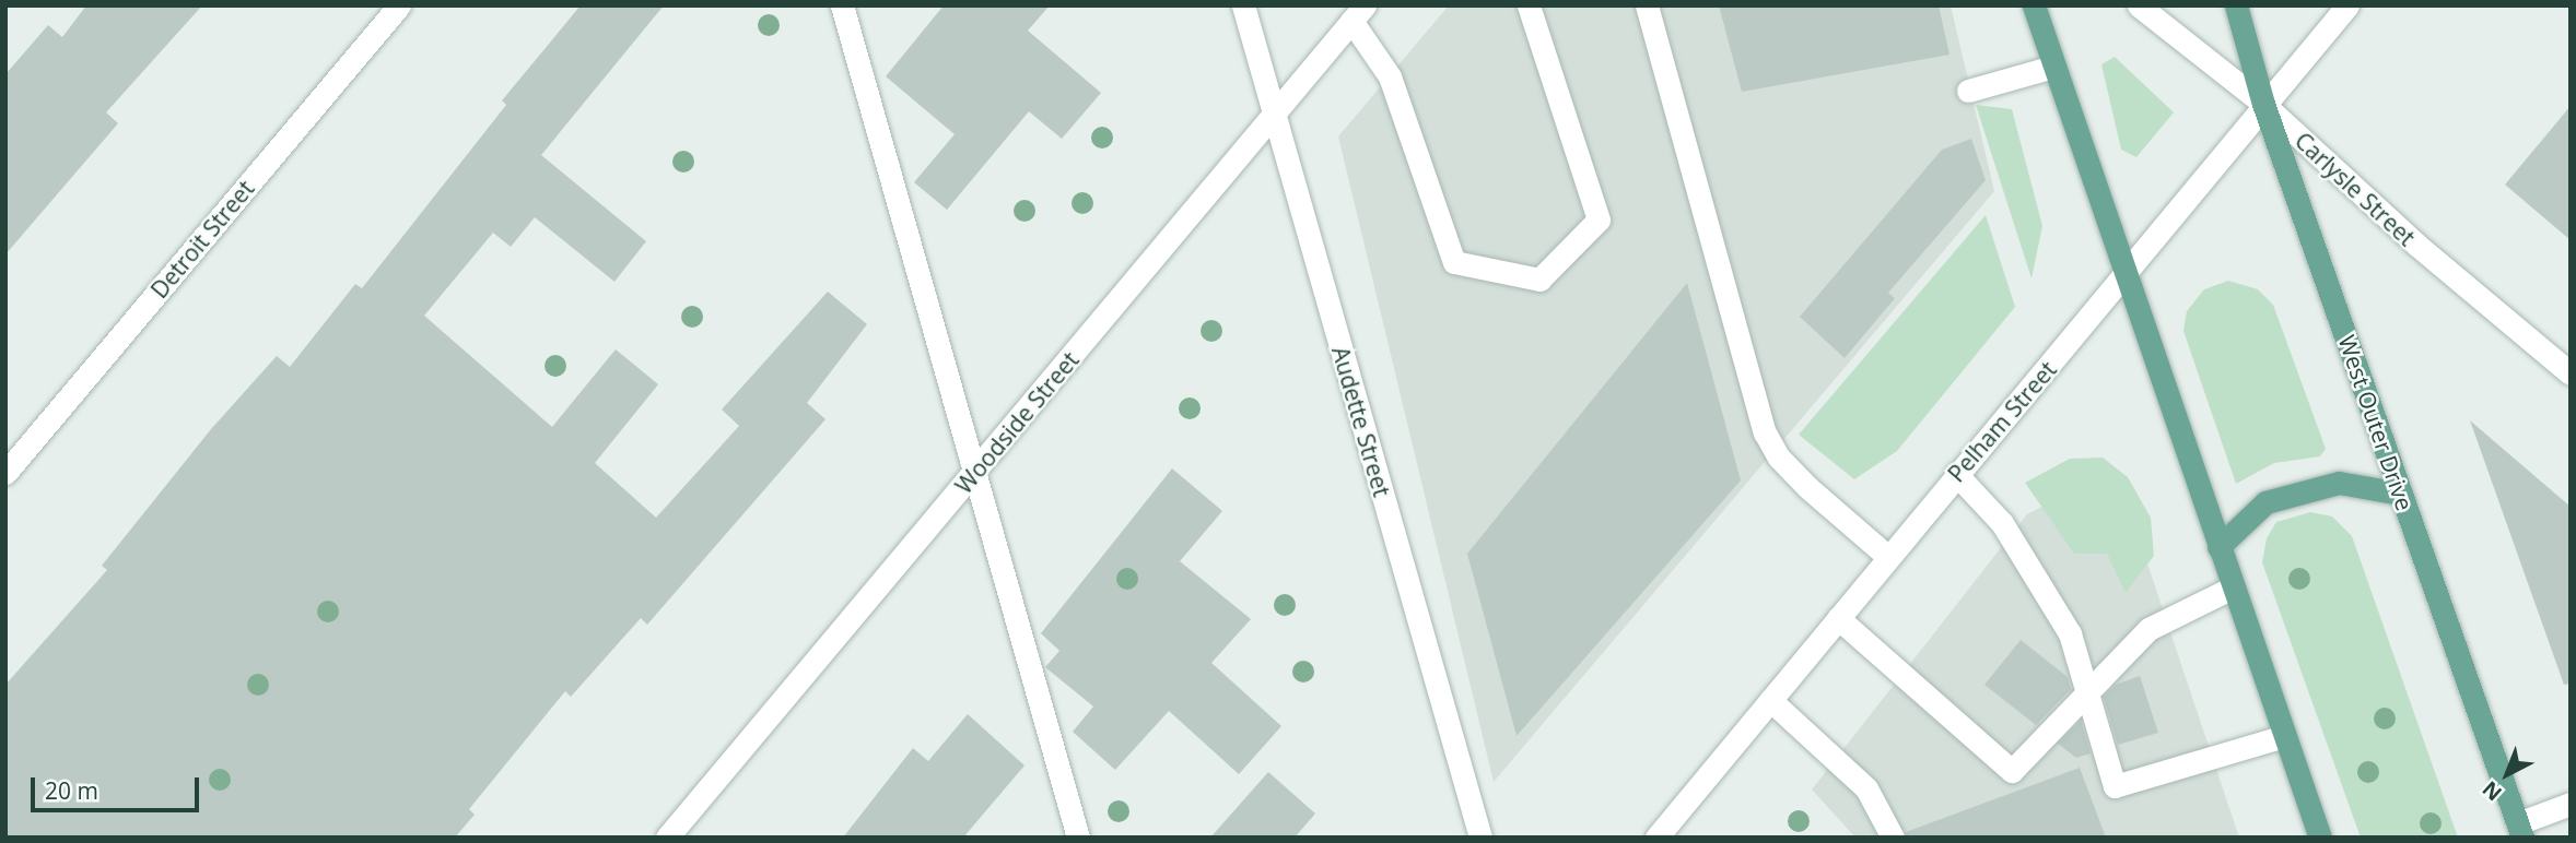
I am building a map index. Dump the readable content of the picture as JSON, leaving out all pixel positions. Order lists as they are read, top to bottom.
{
  "streets": {
    "main road": ["West Outer Drive"],
    "street": [
      "Carlysle Street",
      "Detroit Street",
      "Audette Street",
      "Pelham Street",
      "Woodside Street"
    ]
  },
  "crossings": [
    ["Carlysle Street", "Pelham Street"],
    ["Carlysle Street", "West Outer Drive"],
    ["Audette Street", "Woodside Street"],
    ["Pelham Street", "West Outer Drive"]
  ],
  "scale_bar": "20 m",
  "north": "bottom left"
}
